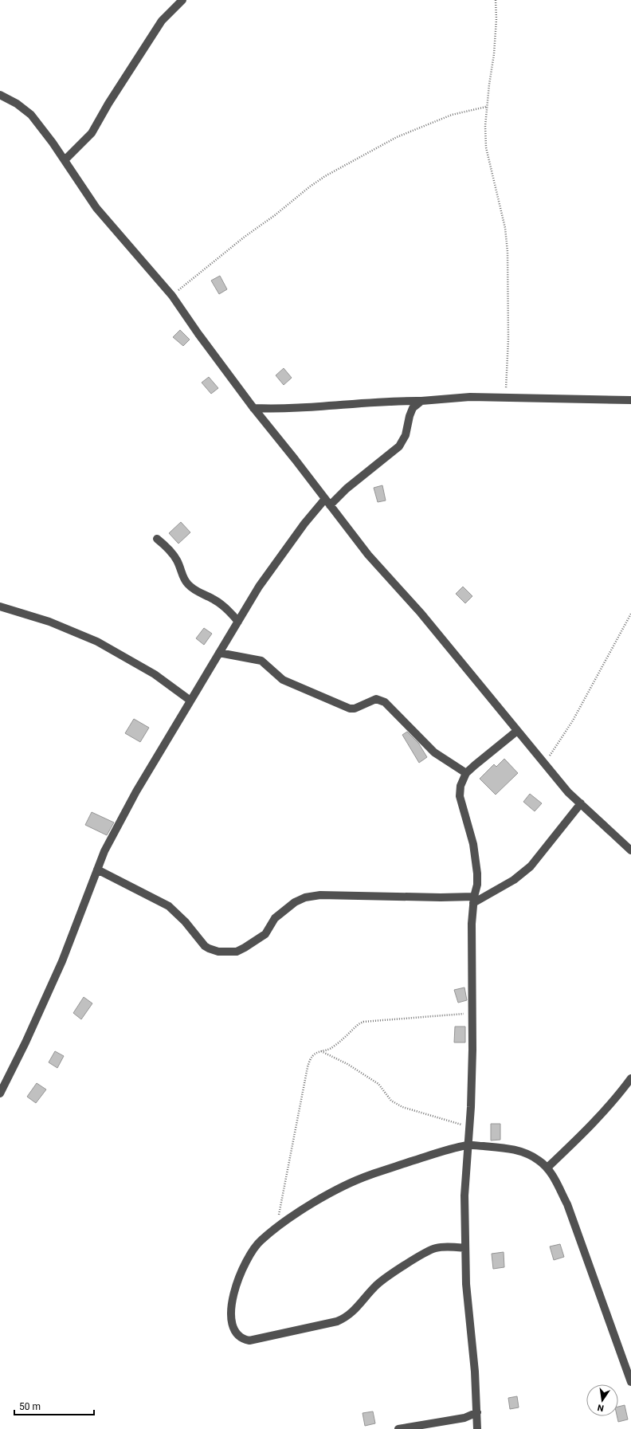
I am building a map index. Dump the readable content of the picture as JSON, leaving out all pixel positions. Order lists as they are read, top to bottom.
{
  "scale_bar": "50 m",
  "north": "bottom"
}
